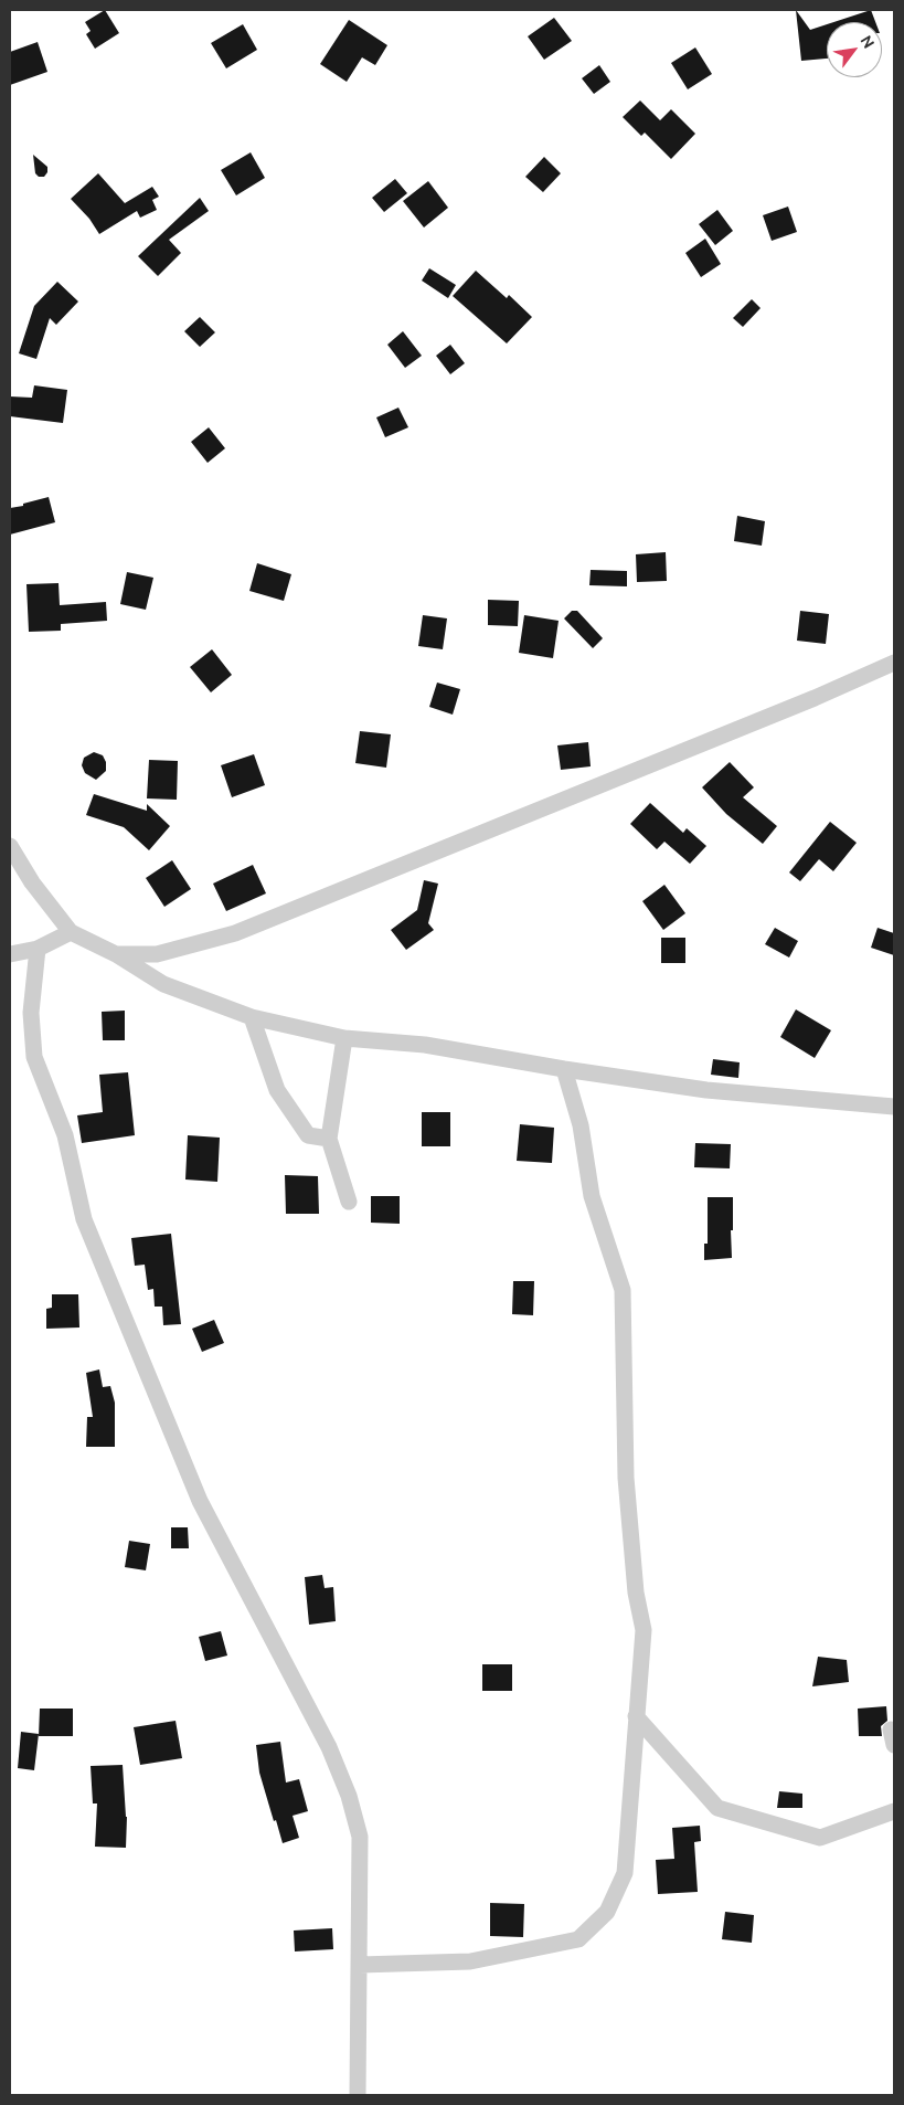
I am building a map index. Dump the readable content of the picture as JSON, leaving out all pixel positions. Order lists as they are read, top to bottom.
{
  "north": "top right"
}
